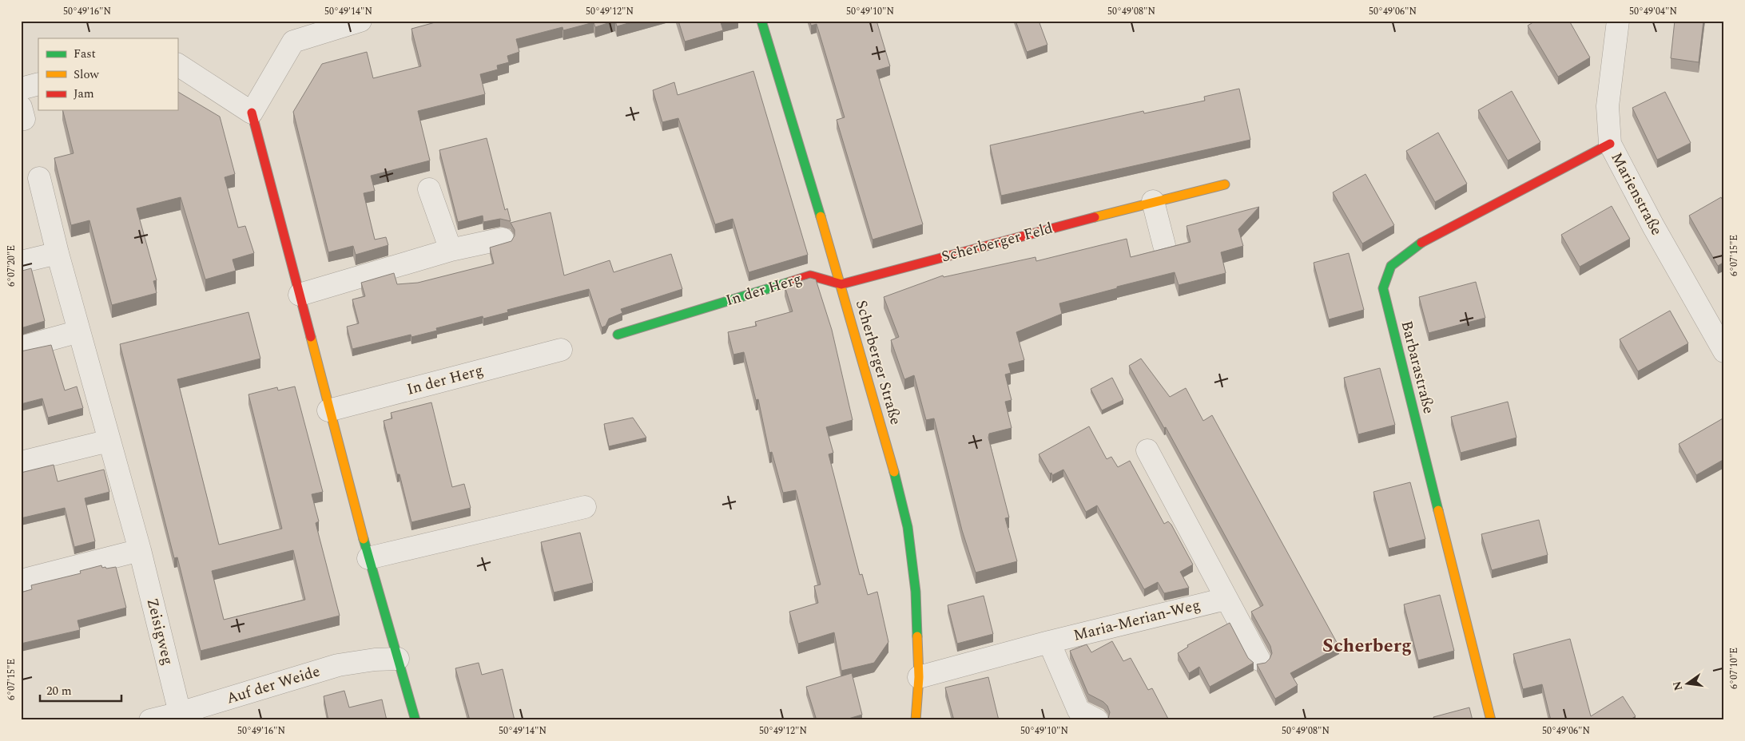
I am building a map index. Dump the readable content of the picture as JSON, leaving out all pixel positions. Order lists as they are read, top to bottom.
{
  "streets": {
    "street": [
      "Marienstraße",
      "Scherberger Feld",
      "In der Herg",
      "Scherberger Straße",
      "Barbarastraße",
      "Maria-Merian-Weg",
      "Zeisigweg",
      "Auf der Weide"
    ]
  },
  "crossings": [
    ["Marienstraße", "Barbarastraße"],
    ["Scherberger Feld", "In der Herg"],
    ["Scherberger Feld", "Scherberger Straße"],
    ["In der Herg", "Scherberger Straße"],
    ["Scherberger Straße", "Maria-Merian-Weg"],
    ["Zeisigweg", "Auf der Weide"]
  ],
  "districts": ["Scherberg"],
  "legend": ["Fast", "Slow", "Jam"],
  "scale_bar": "20 m",
  "north": "left",
  "coordinates": [
    "50°49'16\"N",
    "50°49'14\"N",
    "50°49'12\"N",
    "50°49'10\"N",
    "50°49'08\"N",
    "50°49'06\"N",
    "50°49'04\"N",
    "6°07'15\"E",
    "6°07'20\"E",
    "6°07'10\"E"
  ]
}
